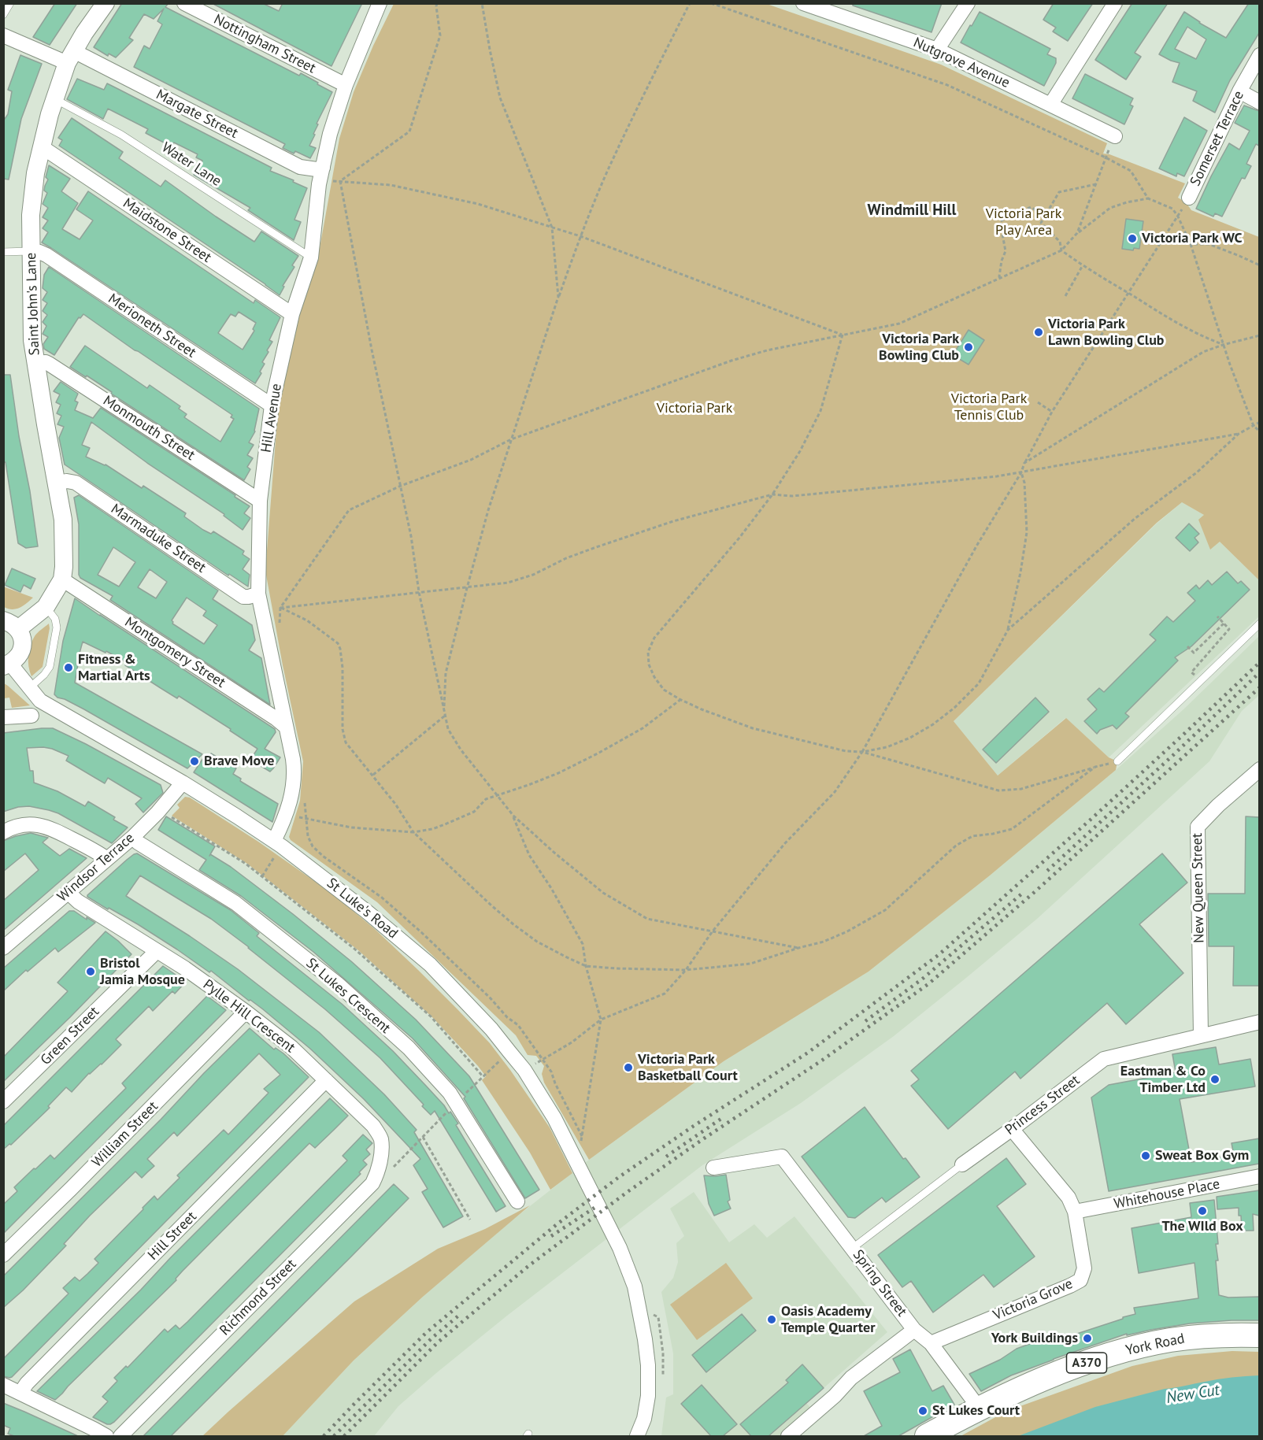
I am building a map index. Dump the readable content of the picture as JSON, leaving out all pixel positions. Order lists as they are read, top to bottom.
{
  "streets": {
    "highway": ["York Road", "A370"],
    "street": [
      "Nottingham Street",
      "Nutgrove Avenue",
      "Margate Street",
      "Somerset Terrace",
      "Maidstone Street",
      "Saint John's Lane",
      "Merioneth Street",
      "Hill Avenue",
      "Monmouth Street",
      "Marmaduke Street",
      "Montgomery Street",
      "Windsor Terrace",
      "New Queen Street",
      "St Luke's Road",
      "St Lukes Crescent",
      "Pylle Hill Crescent",
      "Green Street",
      "Princess Street",
      "William Street",
      "Whitehouse Place",
      "Hill Street",
      "Spring Street",
      "Richmond Street",
      "Victoria Grove"
    ],
    "lane": ["Water Lane"]
  },
  "crossings": [
    ["Nottingham Street", "Hill Avenue"],
    ["Margate Street", "Saint John's Lane"],
    ["Margate Street", "Hill Avenue"],
    ["Water Lane", "Saint John's Lane"],
    ["Water Lane", "Hill Avenue"],
    ["Maidstone Street", "Saint John's Lane"],
    ["Maidstone Street", "Hill Avenue"],
    ["Saint John's Lane", "Merioneth Street"],
    ["Saint John's Lane", "Monmouth Street"],
    ["Saint John's Lane", "Marmaduke Street"],
    ["Saint John's Lane", "Montgomery Street"],
    ["Merioneth Street", "Hill Avenue"],
    ["Hill Avenue", "Monmouth Street"],
    ["Hill Avenue", "Marmaduke Street"],
    ["Hill Avenue", "Montgomery Street"],
    ["Hill Avenue", "St Luke's Road"],
    ["Windsor Terrace", "St Luke's Road"],
    ["Windsor Terrace", "St Lukes Crescent"],
    ["Windsor Terrace", "Pylle Hill Crescent"],
    ["New Queen Street", "Princess Street"],
    ["Pylle Hill Crescent", "Green Street"],
    ["Pylle Hill Crescent", "William Street"],
    ["Pylle Hill Crescent", "Hill Street"],
    ["Pylle Hill Crescent", "Richmond Street"],
    ["Princess Street", "Spring Street"],
    ["Princess Street", "Victoria Grove"],
    ["Whitehouse Place", "Victoria Grove"],
    ["Spring Street", "Victoria Grove"],
    ["Spring Street", "York Road"]
  ],
  "districts": ["Windmill Hill"],
  "water": ["New Cut"],
  "parks": ["Victoria Park Play Area", "Victoria Park Tennis Club", "Victoria Park"],
  "places": [
    "Victoria Park WC",
    "Victoria Park Lawn Bowling Club",
    "Victoria Park Bowling Club",
    "Fitness & Martial Arts",
    "Brave Move",
    "Bristol Jamia Mosque",
    "Victoria Park Basketball Court",
    "Eastman & Co Timber Ltd",
    "Sweat Box Gym",
    "The WIld Box",
    "Oasis Academy Temple Quarter",
    "York Buildings",
    "St Lukes Court"
  ]
}
